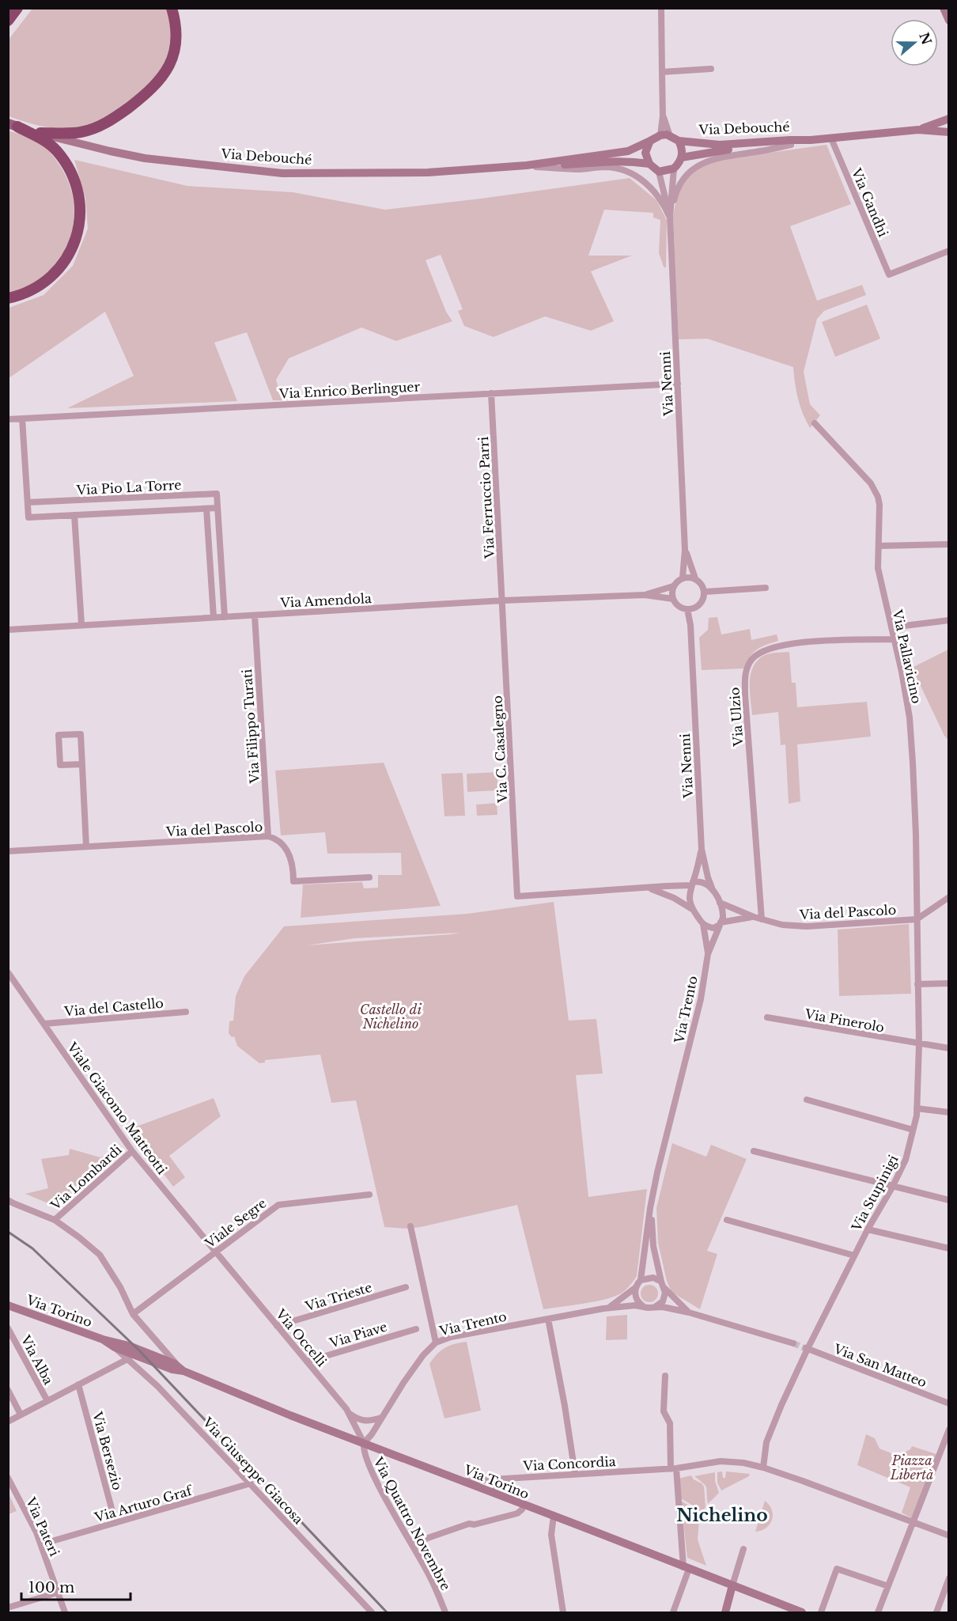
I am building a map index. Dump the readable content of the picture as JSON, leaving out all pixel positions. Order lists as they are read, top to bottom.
{
  "streets": {
    "main road": ["Via Debouché", "Via Torino"],
    "street": [
      "Via Gandhi",
      "Via Nenni",
      "Via Enrico Berlinguer",
      "Via Pio La Torre",
      "Via Ferruccio Parri",
      "Via Amendola",
      "Via Pallavicino",
      "Via Ulzio",
      "Via Filippo Turati",
      "Via C. Casalegno",
      "Via del Pascolo",
      "Via del Castello",
      "Via Trento",
      "Via Pinerolo",
      "Viale Giacomo Matteotti",
      "Via Lombardi",
      "Via Stupinigi",
      "Viale Segre",
      "Via Trieste",
      "Via Piave",
      "Via Occelli",
      "Via Alba",
      "Via San Matteo",
      "Via Bersezio",
      "Via Concordia",
      "Via Giuseppe Giacosa",
      "Via Arturo Graf",
      "Via Quattro Novembre",
      "Via Pateri"
    ]
  },
  "crossings": [
    ["Via Debouché", "Via Gandhi"],
    ["Via Debouché", "Via Nenni"],
    ["Via Nenni", "Via Enrico Berlinguer"],
    ["Via Nenni", "Via Amendola"],
    ["Via Nenni", "Via del Pascolo"],
    ["Via Enrico Berlinguer", "Via Ferruccio Parri"],
    ["Via Pio La Torre", "Via Amendola"],
    ["Via Ferruccio Parri", "Via Amendola"],
    ["Via Ferruccio Parri", "Via C. Casalegno"],
    ["Via Amendola", "Via Filippo Turati"],
    ["Via Amendola", "Via C. Casalegno"],
    ["Via Pallavicino", "Via Ulzio"],
    ["Via Pallavicino", "Via del Pascolo"],
    ["Via Pallavicino", "Via Stupinigi"],
    ["Via Ulzio", "Via del Pascolo"],
    ["Via Filippo Turati", "Via del Pascolo"],
    ["Via del Pascolo", "Via Trento"],
    ["Via del Pascolo", "Via Stupinigi"],
    ["Via del Castello", "Viale Giacomo Matteotti"],
    ["Via Trento", "Via Torino"],
    ["Via Trento", "Via Occelli"],
    ["Via Trento", "Via Quattro Novembre"],
    ["Via Pinerolo", "Via Stupinigi"],
    ["Viale Giacomo Matteotti", "Via Lombardi"],
    ["Viale Giacomo Matteotti", "Viale Segre"],
    ["Viale Giacomo Matteotti", "Via Occelli"],
    ["Via Stupinigi", "Via San Matteo"],
    ["Via Stupinigi", "Via Concordia"],
    ["Viale Segre", "Via Occelli"],
    ["Via Trieste", "Via Occelli"],
    ["Via Torino", "Via Occelli"],
    ["Via Torino", "Via Concordia"],
    ["Via Torino", "Via Giuseppe Giacosa"],
    ["Via Torino", "Via Quattro Novembre"],
    ["Via Piave", "Via Occelli"],
    ["Via Occelli", "Via Quattro Novembre"],
    ["Via Bersezio", "Via Arturo Graf"],
    ["Via Giuseppe Giacosa", "Via Arturo Graf"],
    ["Via Arturo Graf", "Via Pateri"]
  ],
  "districts": ["Nichelino"],
  "parks": ["Castello di Nichelino", "Piazza Libertà"],
  "scale_bar": "100 m",
  "north": "right"
}
